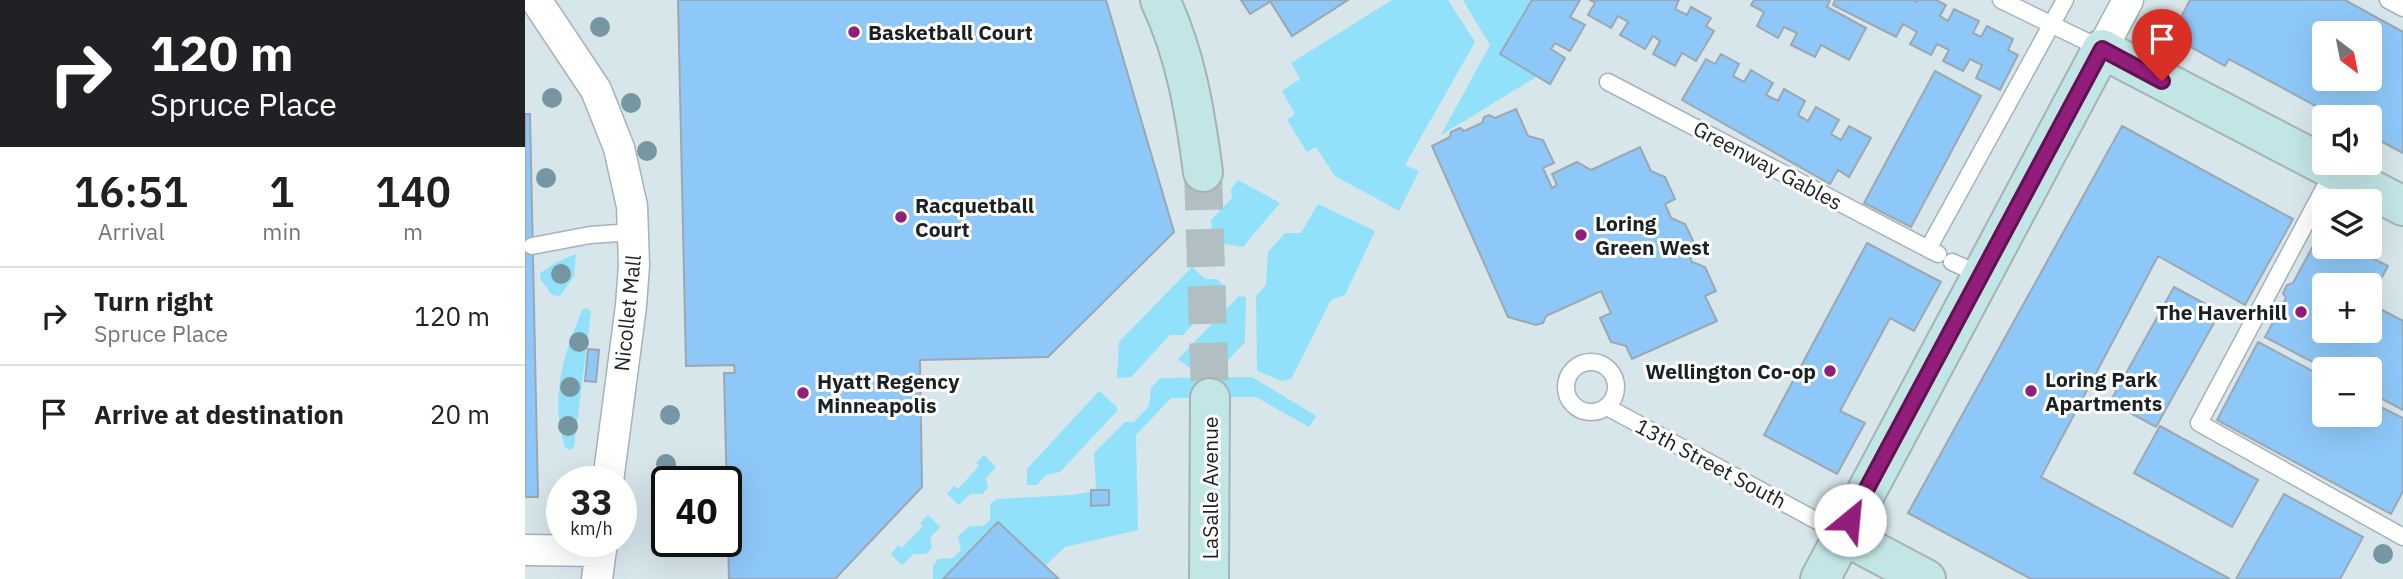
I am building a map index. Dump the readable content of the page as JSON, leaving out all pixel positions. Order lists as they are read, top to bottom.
{
  "streets": {
    "street": ["Nicollet Mall", "13th Street South", "LaSalle Avenue"],
    "lane": ["Greenway Gables"]
  },
  "places": [
    "Basketball Court",
    "Racquetball Court",
    "Loring Green West",
    "The Haverhill",
    "Wellington Co-op",
    "Loring Park Apartments",
    "Hyatt Regency Minneapolis"
  ],
  "north": "bottom right",
  "page": {
    "turn": ["120 m", "Spruce Place"],
    "map_buttons": ["+", "−"],
    "eta": [
      "16:51",
      "Arrival",
      "1",
      "min",
      "140",
      "m"
    ],
    "list": [
      {
        "name": "Turn right",
        "note": "Spruce Place",
        "value": "120 m"
      },
      {
        "name": "Arrive at destination",
        "value": "20 m"
      }
    ],
    "speed": "33 km/h",
    "limit": "40"
  }
}
